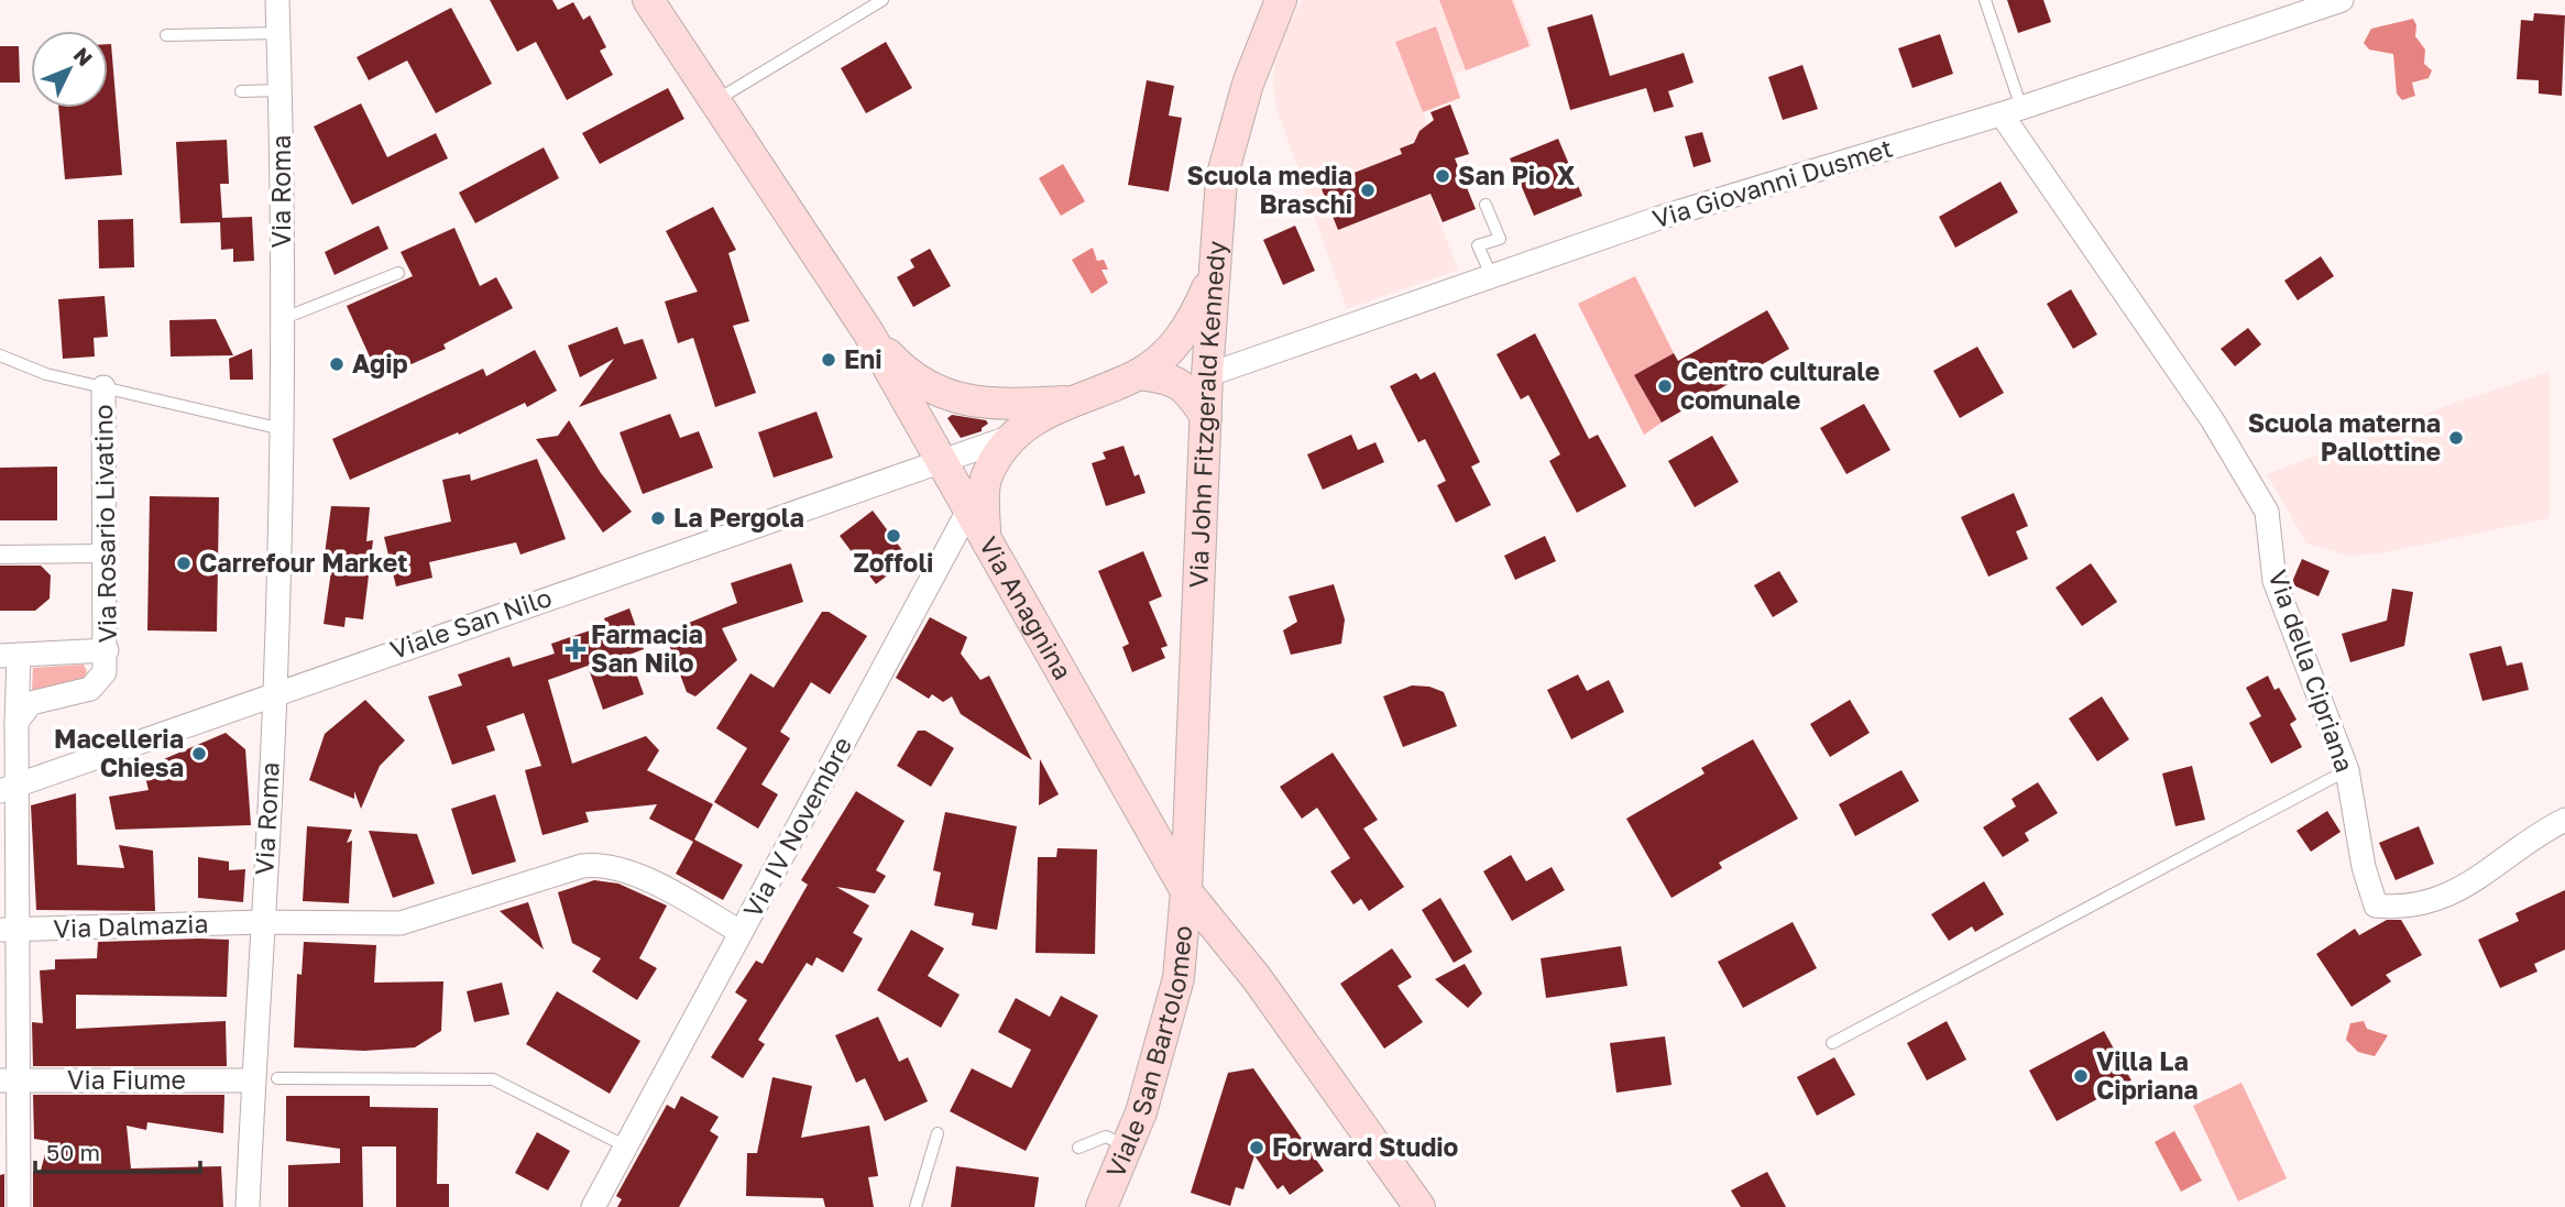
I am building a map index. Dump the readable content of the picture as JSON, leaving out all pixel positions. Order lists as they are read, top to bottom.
{
  "streets": {
    "main road": ["Via John Fitzgerald Kennedy", "Via Anagnina", "Viale San Bartolomeo"],
    "street": [
      "Via Giovanni Dusmet",
      "Via Roma",
      "Via Rosario Livatino",
      "Viale San Nilo",
      "Via della Cipriana",
      "Via IV Novembre",
      "Via Dalmazia",
      "Via Fiume"
    ]
  },
  "crossings": [
    ["Via Giovanni Dusmet", "Via John Fitzgerald Kennedy"],
    ["Via Giovanni Dusmet", "Via della Cipriana"],
    ["Via Roma", "Viale San Nilo"],
    ["Via Roma", "Via Dalmazia"],
    ["Via Roma", "Via Fiume"],
    ["Via John Fitzgerald Kennedy", "Viale San Bartolomeo"],
    ["Via Anagnina", "Viale San Nilo"],
    ["Via Anagnina", "Via IV Novembre"],
    ["Via Anagnina", "Viale San Bartolomeo"],
    ["Via IV Novembre", "Via Dalmazia"]
  ],
  "places": {
    "other": [
      "San Pio X",
      "Scuola media Braschi",
      "Eni",
      "Agip",
      "Centro culturale comunale",
      "Scuola materna Pallottine",
      "La Pergola",
      "Zoffoli",
      "Carrefour Market",
      "Macelleria Chiesa",
      "Villa La Cipriana",
      "Forward Studio"
    ],
    "health": ["Farmacia San Nilo"]
  },
  "scale_bar": "50 m",
  "north": "top right"
}
